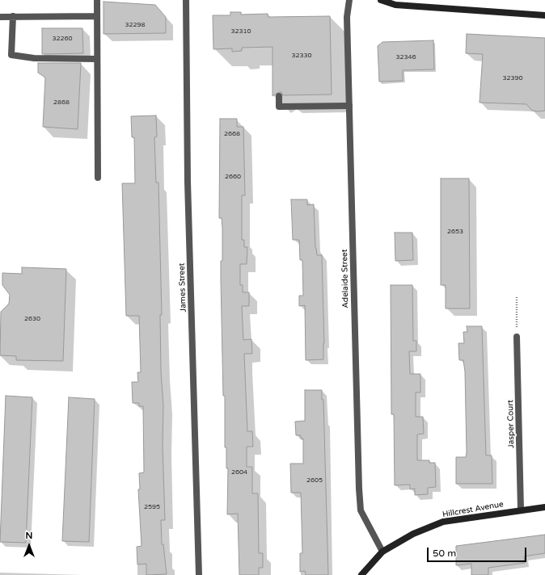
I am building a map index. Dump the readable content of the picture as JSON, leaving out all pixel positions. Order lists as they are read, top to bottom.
{
  "streets": {
    "street": [
      "Adelaide Street",
      "James Street",
      "Jasper Court",
      "Hillcrest Avenue"
    ]
  },
  "crossings": [
    ["Adelaide Street", "Hillcrest Avenue"],
    ["Jasper Court", "Hillcrest Avenue"]
  ],
  "house_numbers": [
    "32298",
    "32310",
    "32260",
    "32330",
    "32346",
    "32390",
    "2868",
    "2668",
    "2660",
    "2653",
    "2630",
    "2604",
    "2605",
    "2595"
  ],
  "scale_bar": "50 m",
  "north": "top"
}
